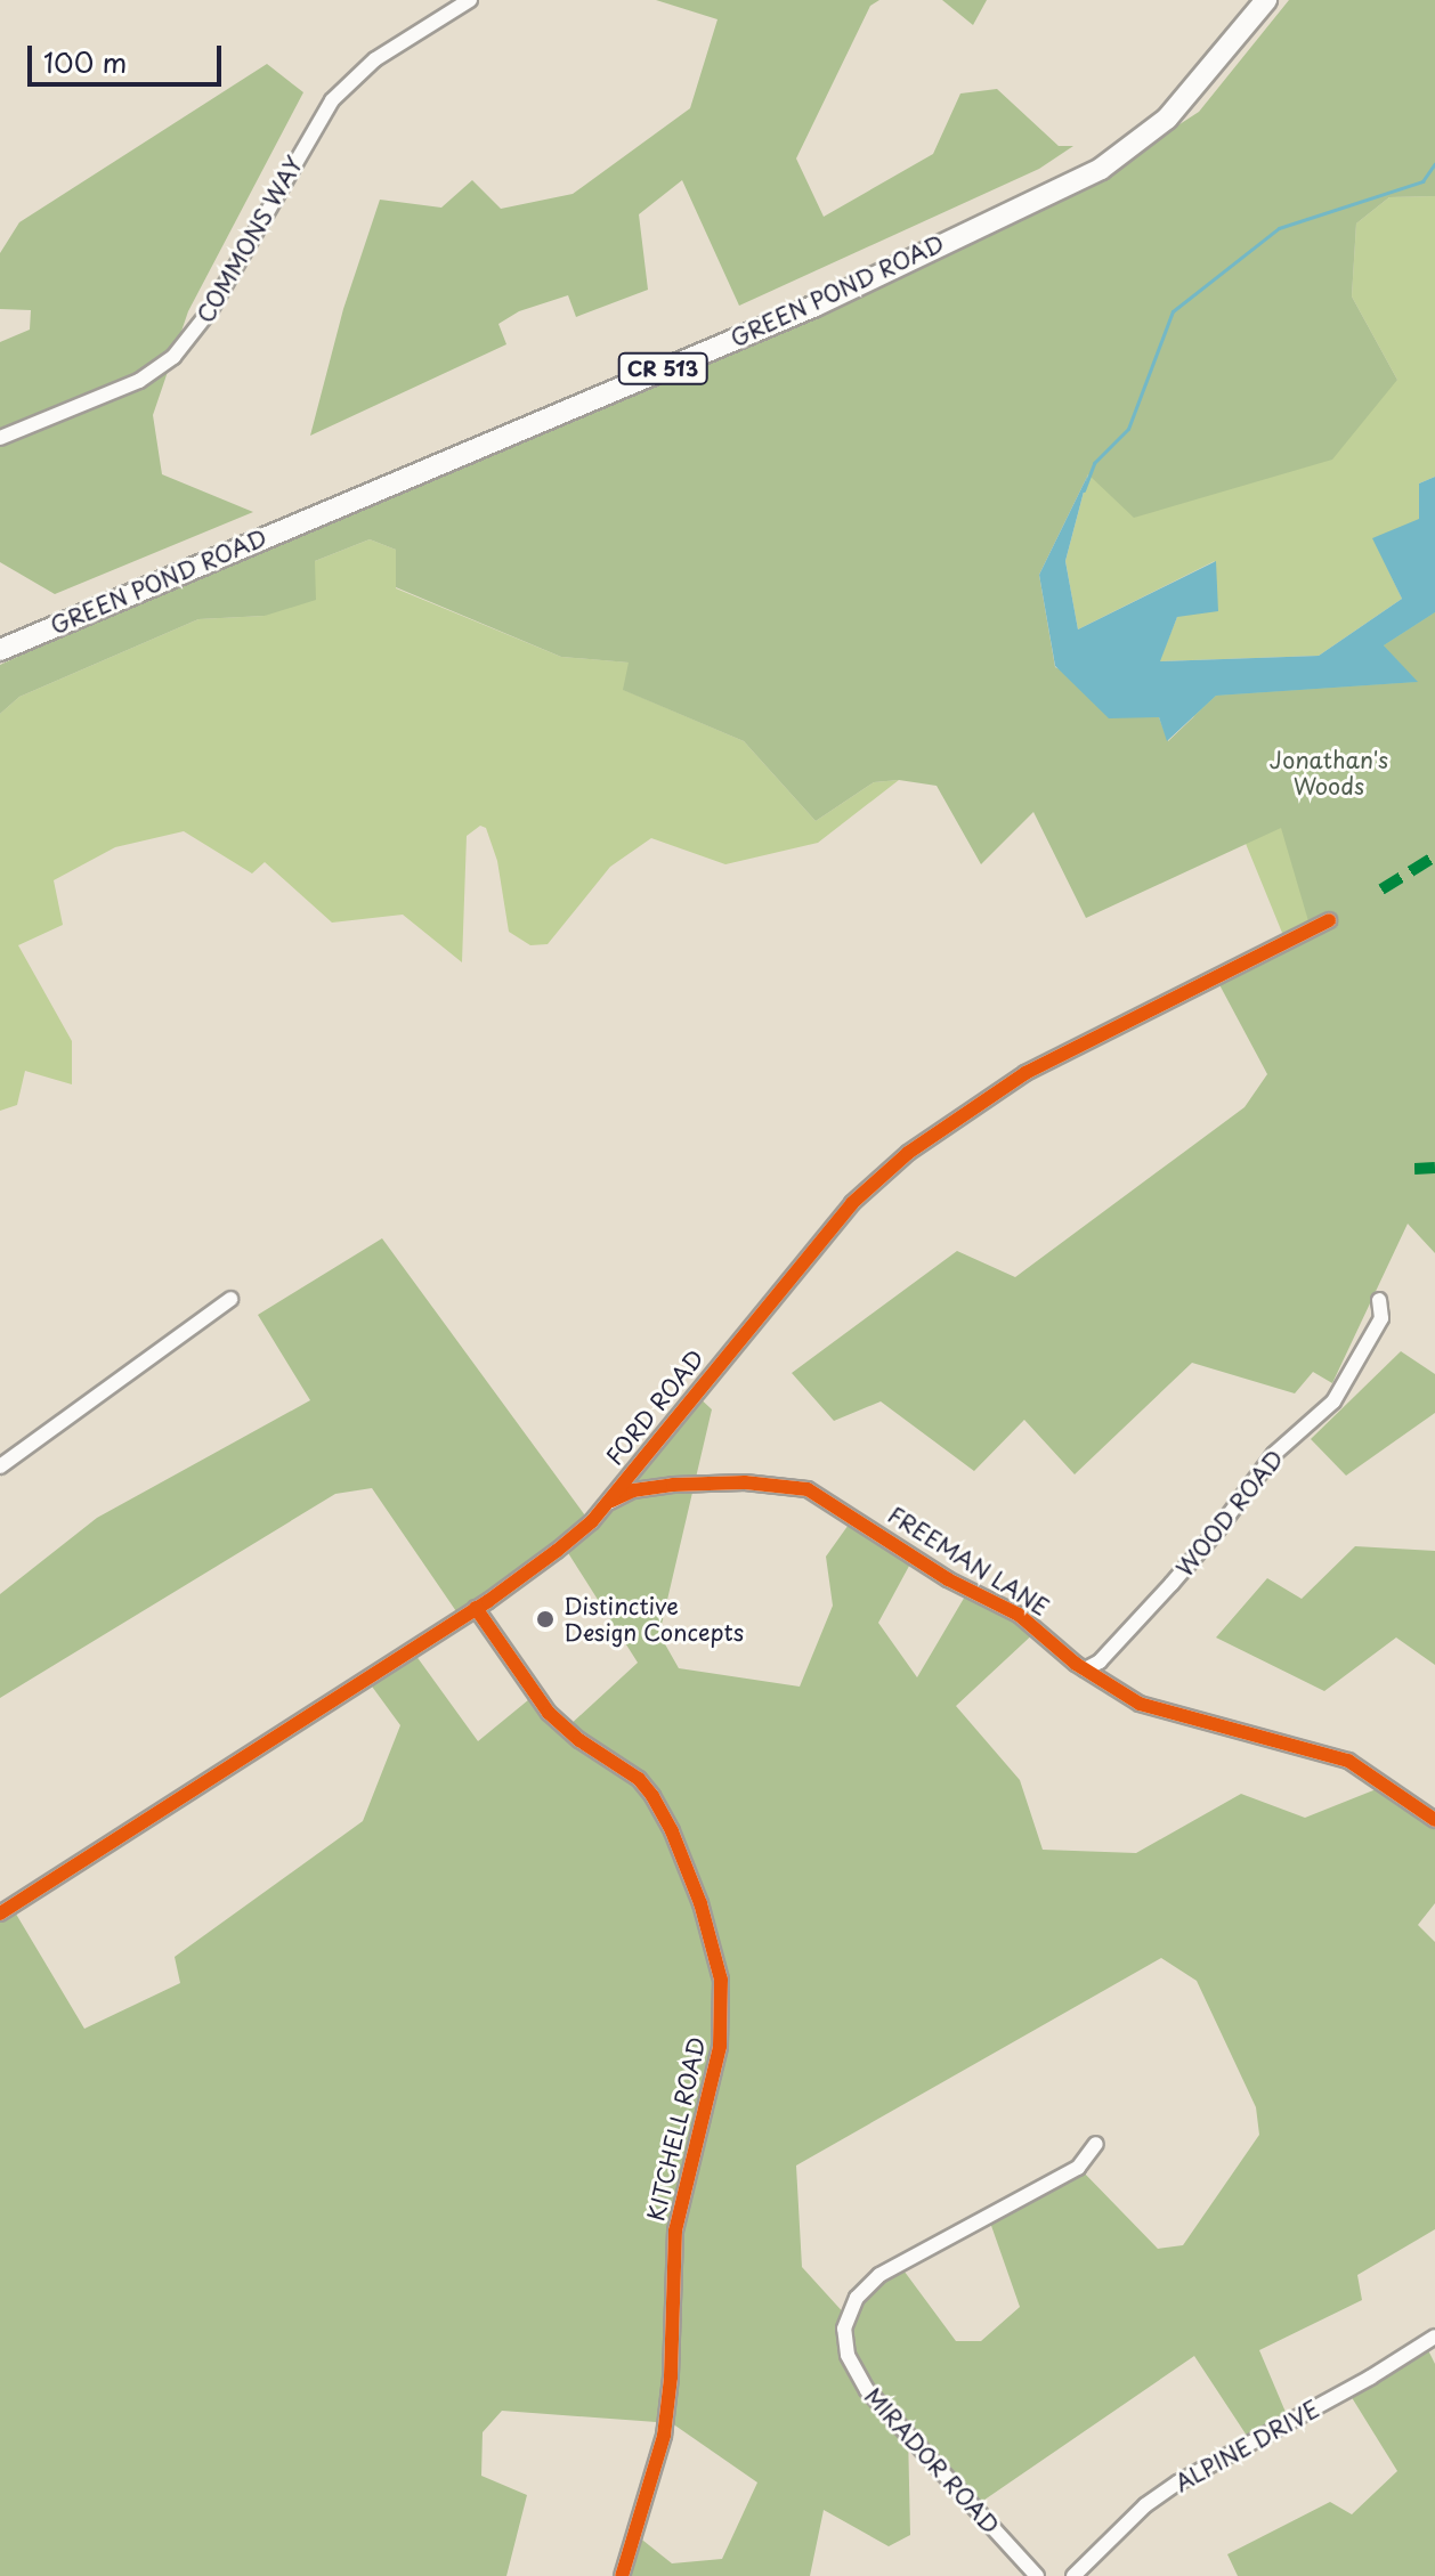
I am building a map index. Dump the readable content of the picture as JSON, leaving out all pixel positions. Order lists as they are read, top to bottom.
{
  "streets": {
    "main road": ["GREEN POND ROAD", "CR 513"],
    "street": [
      "COMMONS WAY",
      "FORD ROAD",
      "WOOD ROAD",
      "FREEMAN LANE",
      "KITCHELL ROAD",
      "ALPINE DRIVE",
      "MIRADOR ROAD"
    ]
  },
  "crossings": [
    ["FORD ROAD", "FREEMAN LANE"],
    ["FORD ROAD", "KITCHELL ROAD"],
    ["WOOD ROAD", "FREEMAN LANE"]
  ],
  "parks": ["Jonathan's Woods"],
  "places": ["Distinctive Design Concepts"],
  "scale_bar": "100 m"
}
